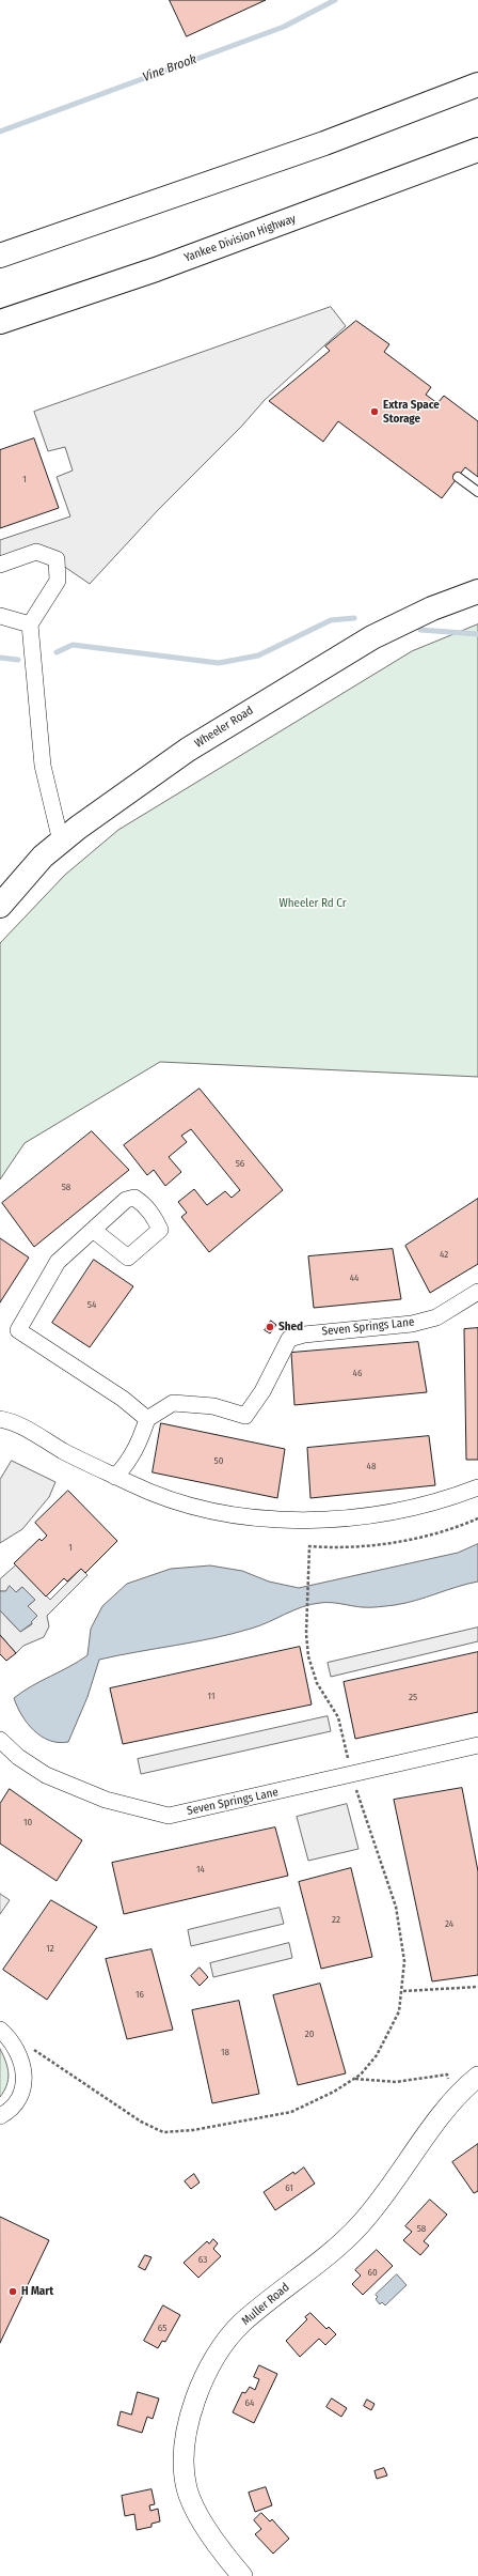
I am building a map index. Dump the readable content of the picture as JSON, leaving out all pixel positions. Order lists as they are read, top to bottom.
{
  "streets": {
    "main road": ["Yankee Division Highway", "Wheeler Road"],
    "street": ["Seven Springs Lane", "Muller Road"]
  },
  "water": ["Vine Brook"],
  "parks": ["Wheeler Rd Cr"],
  "places": ["Extra Space Storage", "Shed", "H Mart"],
  "house_numbers": [
    "1",
    "56",
    "58",
    "42",
    "44",
    "54",
    "46",
    "50",
    "48",
    "1",
    "11",
    "25",
    "10",
    "14",
    "22",
    "24",
    "12",
    "16",
    "20",
    "18",
    "61",
    "58",
    "63",
    "60",
    "65",
    "64"
  ]
}
